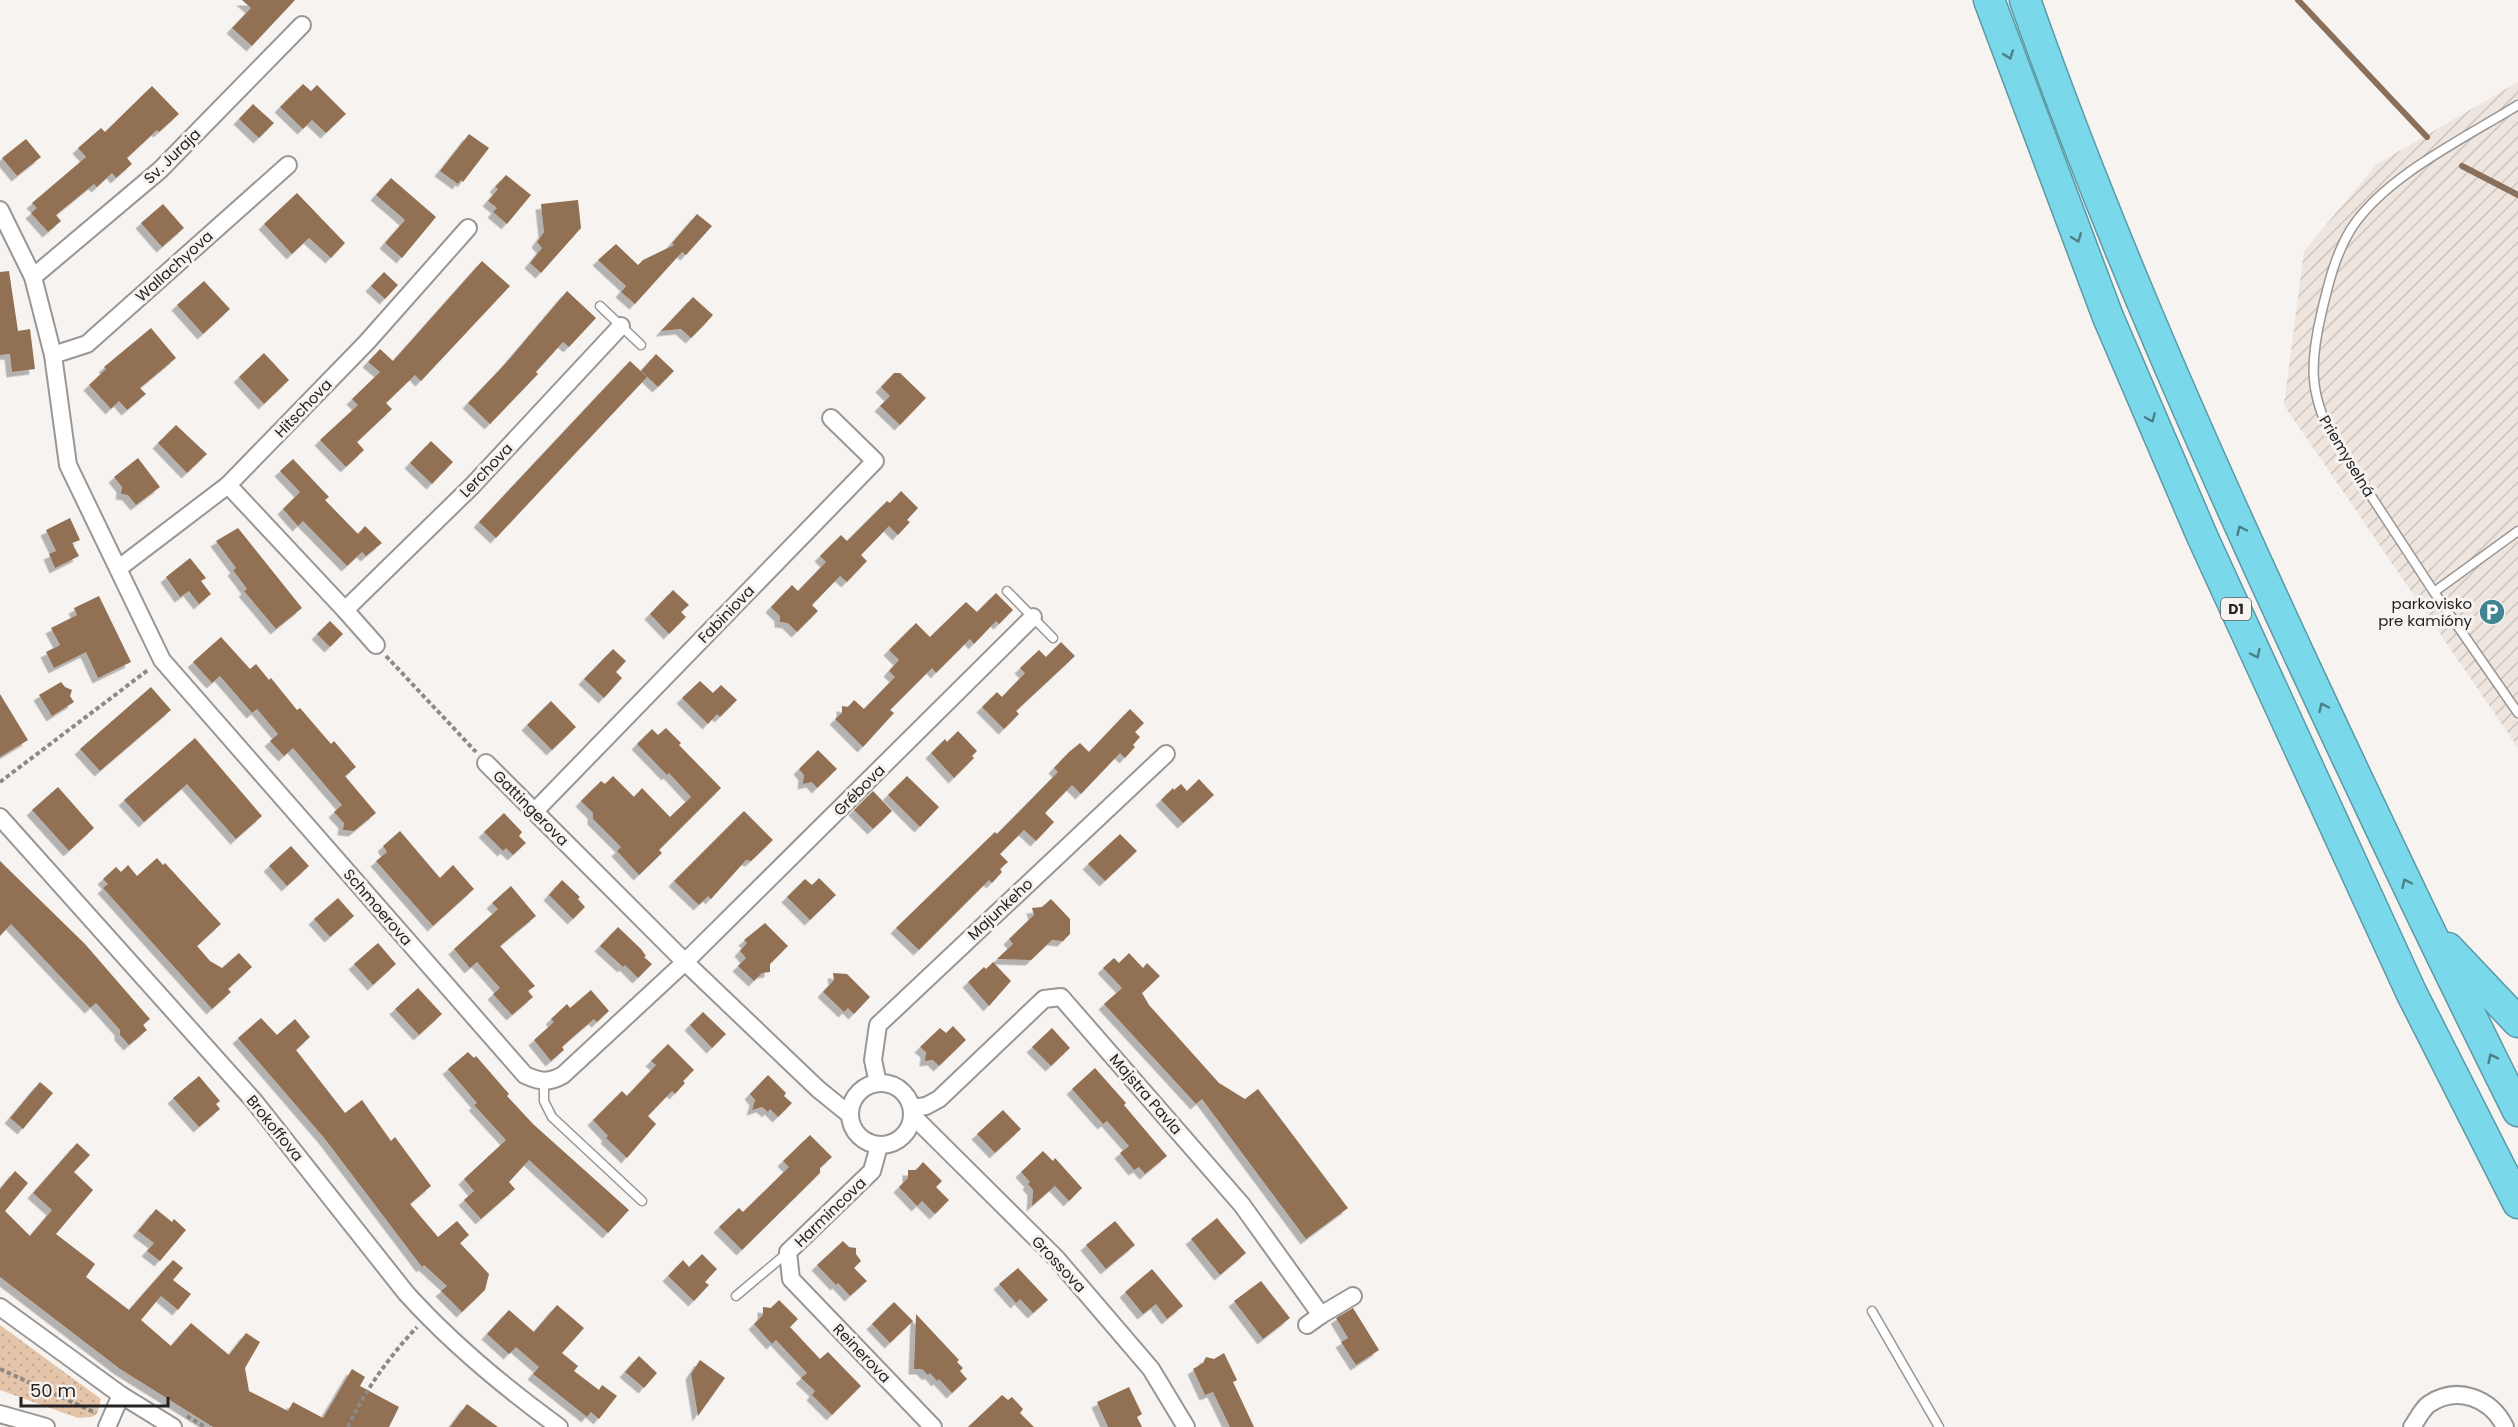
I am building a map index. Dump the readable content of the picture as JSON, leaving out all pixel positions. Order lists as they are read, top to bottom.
{
  "streets": {
    "highway": ["D1"],
    "street": [
      "Sv. Juraja",
      "Wallachyova",
      "Hitschova",
      "Lerchova",
      "Fabiniova",
      "Grébova",
      "Gattingerova",
      "Schmoerova",
      "Majunkeho",
      "Majstra Pavla",
      "Brokoffova",
      "Harmincova",
      "Grossova",
      "Reinerova"
    ],
    "lane": ["Priemyselná"]
  },
  "crossings": [
    ["Sv. Juraja", "Schmoerova"],
    ["Wallachyova", "Schmoerova"],
    ["Hitschova", "Schmoerova"],
    ["Fabiniova", "Gattingerova"],
    ["Grébova", "Gattingerova"],
    ["Gattingerova", "Majunkeho"],
    ["Gattingerova", "Majstra Pavla"],
    ["Gattingerova", "Harmincova"],
    ["Gattingerova", "Grossova"],
    ["Majunkeho", "Majstra Pavla"],
    ["Majunkeho", "Harmincova"],
    ["Majunkeho", "Grossova"],
    ["Majstra Pavla", "Harmincova"],
    ["Majstra Pavla", "Grossova"],
    ["Harmincova", "Grossova"],
    ["Harmincova", "Reinerova"]
  ],
  "places": {
    "parking": ["parkovisko pre kamióny"]
  },
  "scale_bar": "50 m"
}
